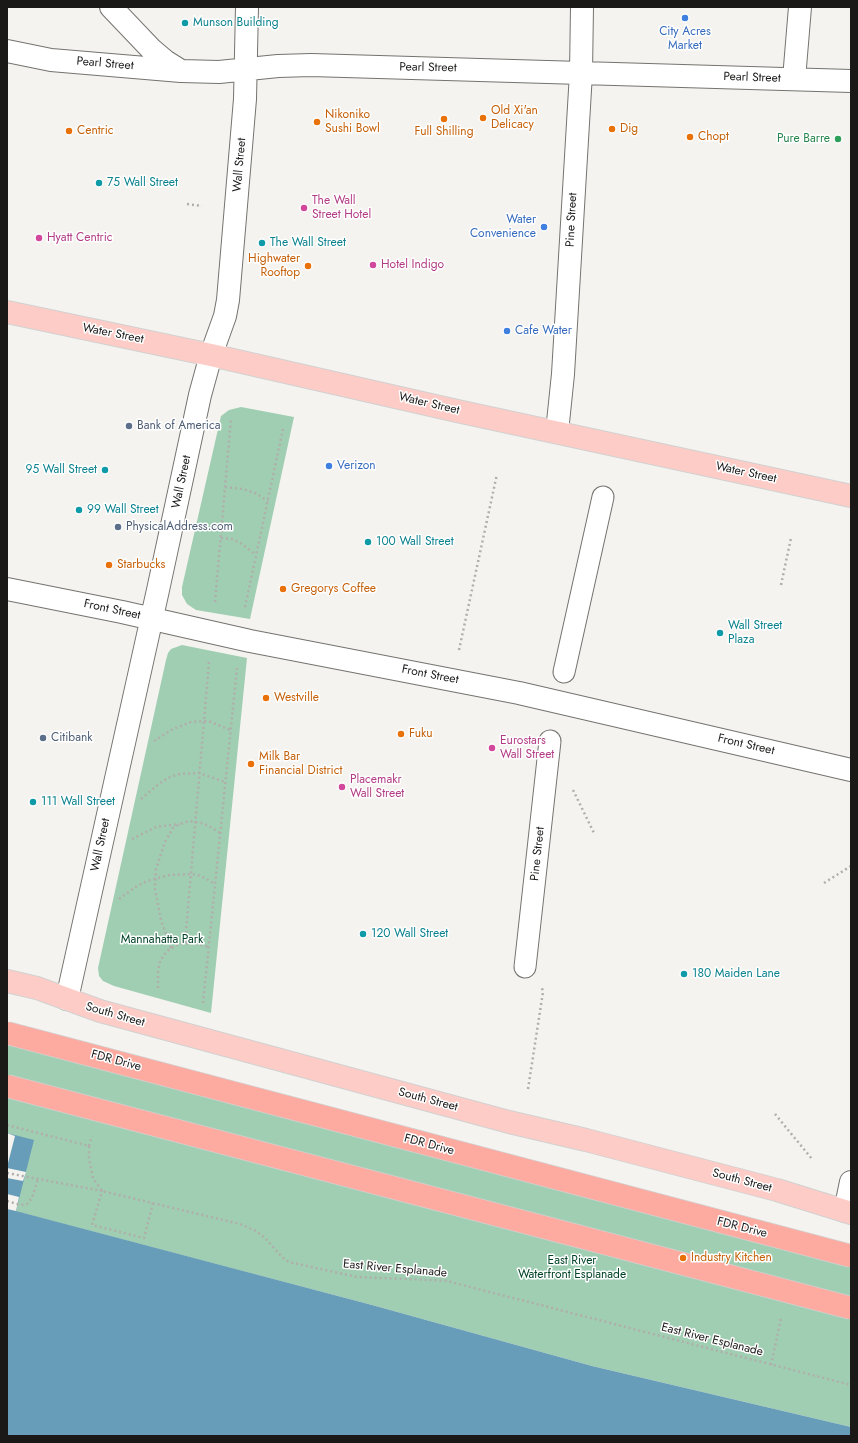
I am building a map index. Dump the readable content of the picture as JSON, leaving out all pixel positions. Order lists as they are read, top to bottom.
{
  "streets": {
    "highway": ["FDR Drive"],
    "main road": ["Water Street", "South Street"],
    "street": [
      "Pearl Street",
      "Wall Street",
      "Pine Street",
      "Front Street"
    ],
    "path": ["East River Esplanade"]
  },
  "crossings": [
    ["Pearl Street", "Wall Street"],
    ["Pearl Street", "Pine Street"],
    ["Wall Street", "Water Street"],
    ["Wall Street", "Front Street"],
    ["Wall Street", "South Street"],
    ["Pine Street", "Water Street"]
  ],
  "parks": ["Mannahatta Park", "East River Waterfront Esplanade"],
  "places": [
    "City Acres Market",
    "Munson Building",
    "Old Xi'an Delicacy",
    "Full Shilling",
    "Nikoniko Sushi Bowl",
    "Dig",
    "Centric",
    "Chopt",
    "Pure Barre",
    "75 Wall Street",
    "The Wall Street Hotel",
    "Water Convenience",
    "Hyatt Centric",
    "The Wall Street",
    "Hotel Indigo",
    "Highwater Rooftop",
    "Cafe Water",
    "Bank of America",
    "Verizon",
    "95 Wall Street",
    "99 Wall Street",
    "PhysicalAddress.com",
    "100 Wall Street",
    "Starbucks",
    "Gregorys Coffee",
    "Wall Street Plaza",
    "Westville",
    "Fuku",
    "Citibank",
    "Eurostars Wall Street",
    "Milk Bar Financial District",
    "Placemakr Wall Street",
    "111 Wall Street",
    "120 Wall Street",
    "180 Maiden Lane",
    "Industry Kitchen"
  ]
}
